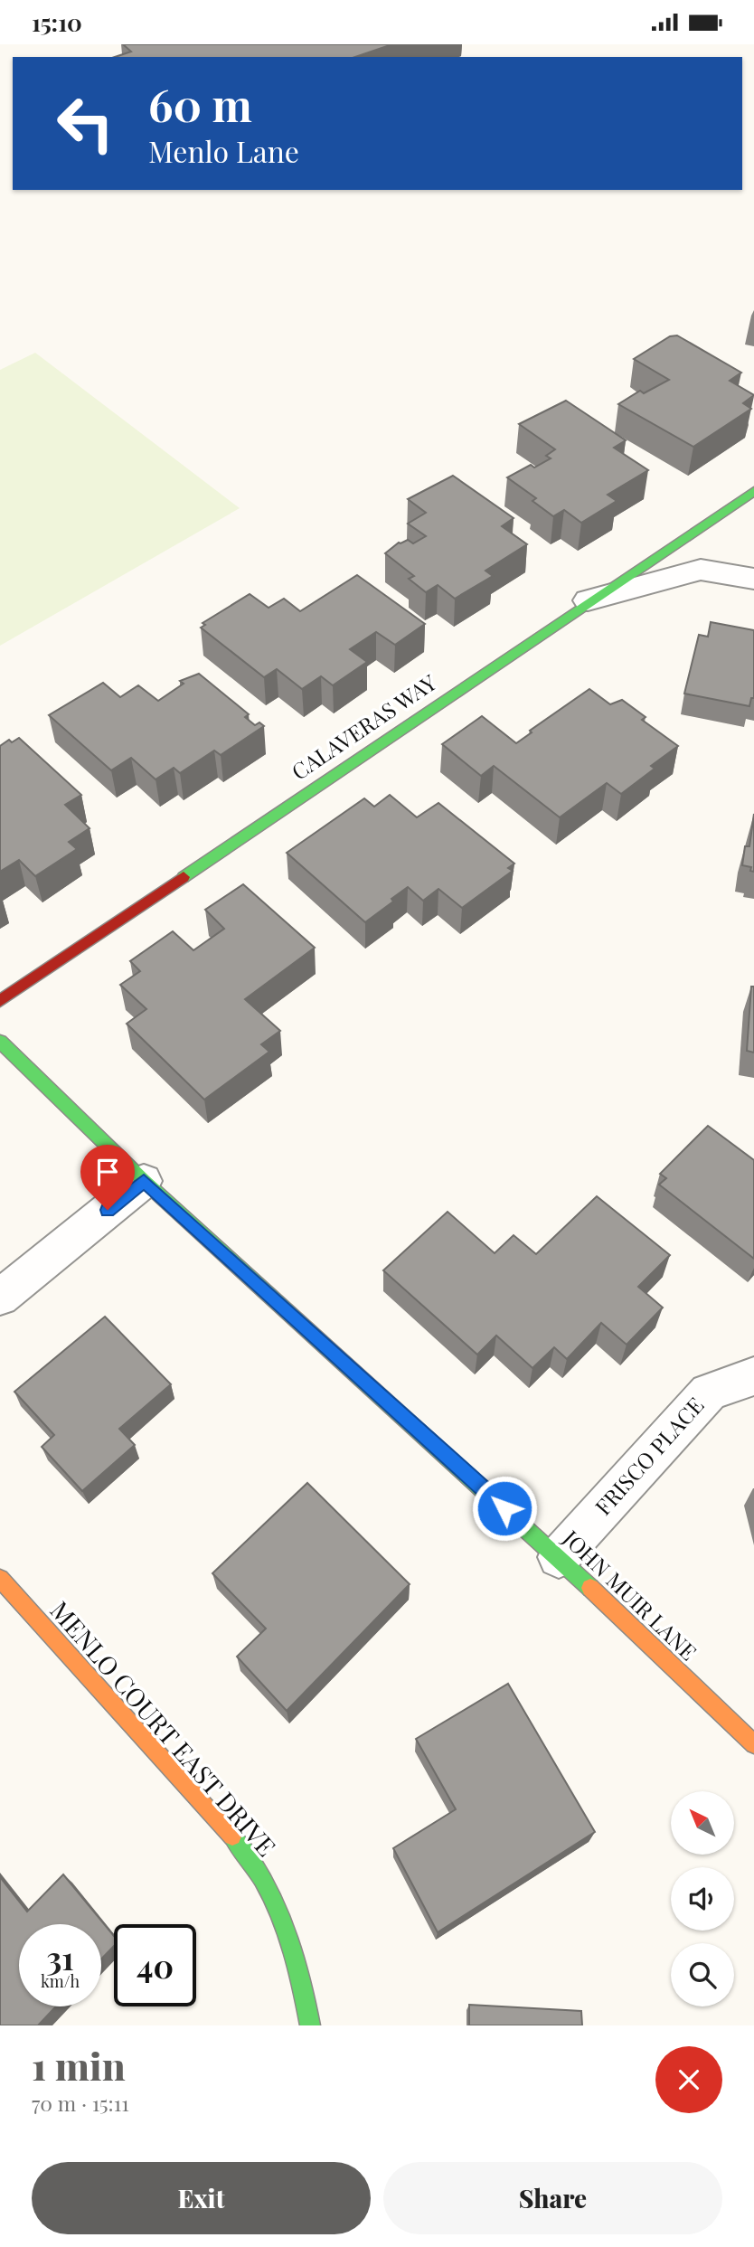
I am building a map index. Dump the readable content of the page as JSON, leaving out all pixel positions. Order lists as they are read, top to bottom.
{
  "streets": {
    "street": [
      "CALAVERAS WAY",
      "FRISCO PLACE",
      "JOHN MUIR LANE",
      "MENLO COURT EAST DRIVE"
    ]
  },
  "crossings": [
    ["FRISCO PLACE", "JOHN MUIR LANE"]
  ],
  "north": "top left",
  "page": {
    "status": "15:10",
    "turn": ["60 m", "Menlo Lane"],
    "speed": "31 km/h",
    "limit": "40",
    "heading": ["1 min", "70 m · 15:11"],
    "buttons": ["Exit", "Share"]
  }
}
